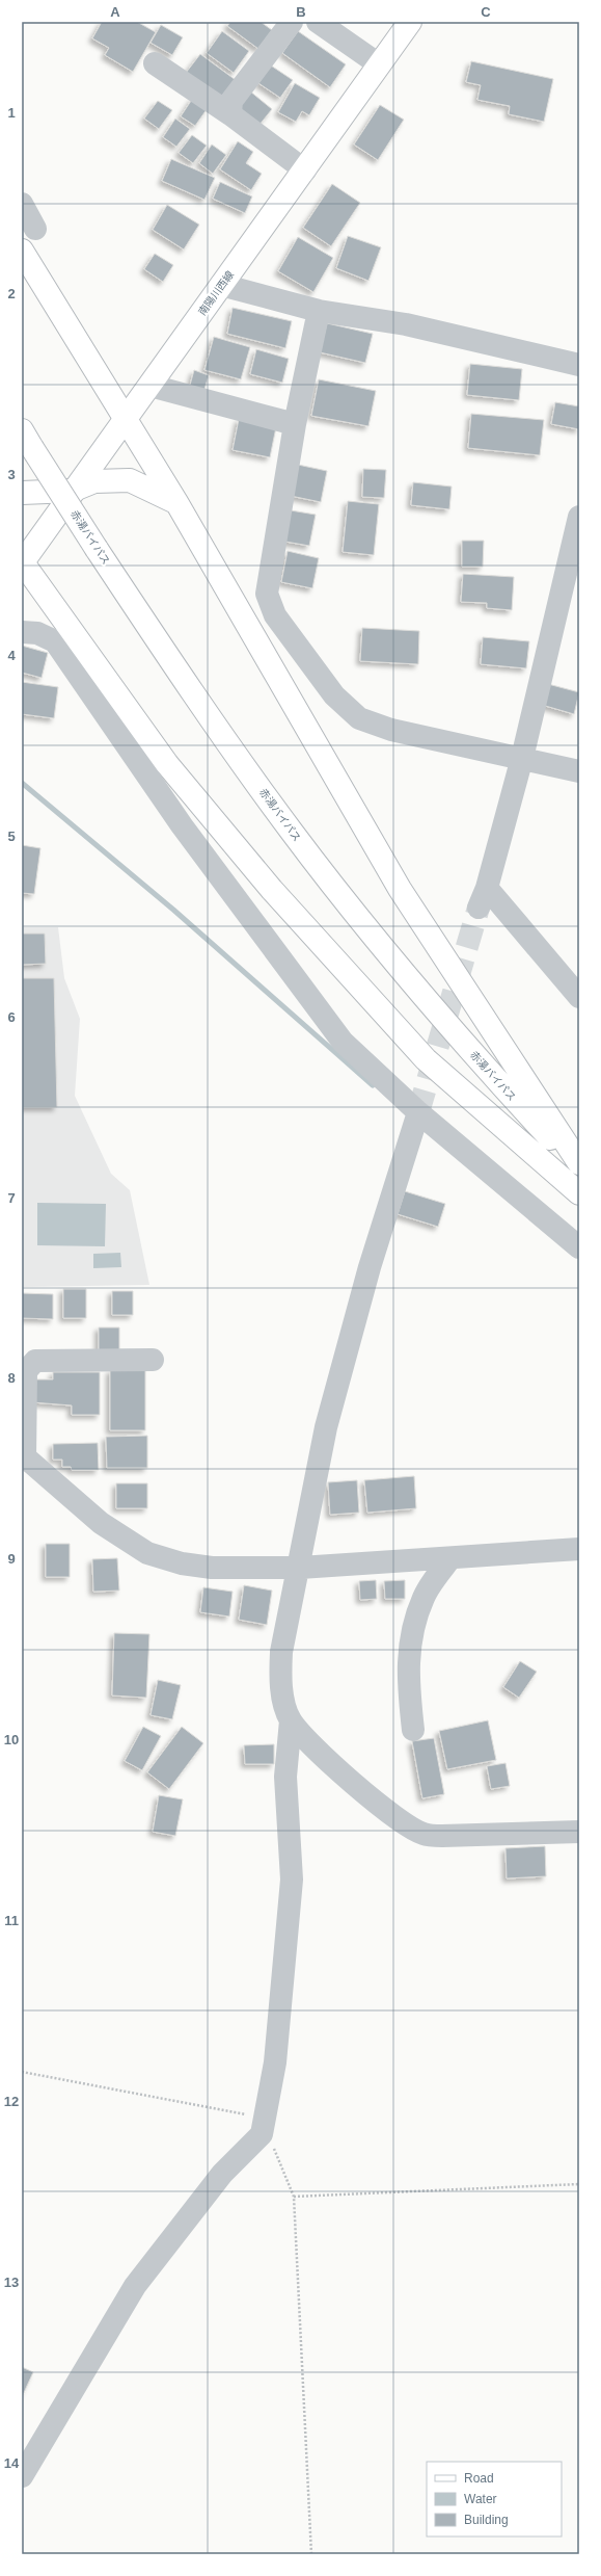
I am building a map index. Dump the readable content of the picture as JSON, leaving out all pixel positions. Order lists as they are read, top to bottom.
{
  "streets": {
    "main road": ["南陽川西線", "赤湯バイパス"]
  },
  "legend": ["Road", "Water", "Building"],
  "grid": {
    "columns": ["A", "B", "C"],
    "rows": [
      "1",
      "2",
      "3",
      "4",
      "5",
      "6",
      "7",
      "8",
      "9",
      "10",
      "11",
      "12",
      "13",
      "14"
    ]
  }
}
